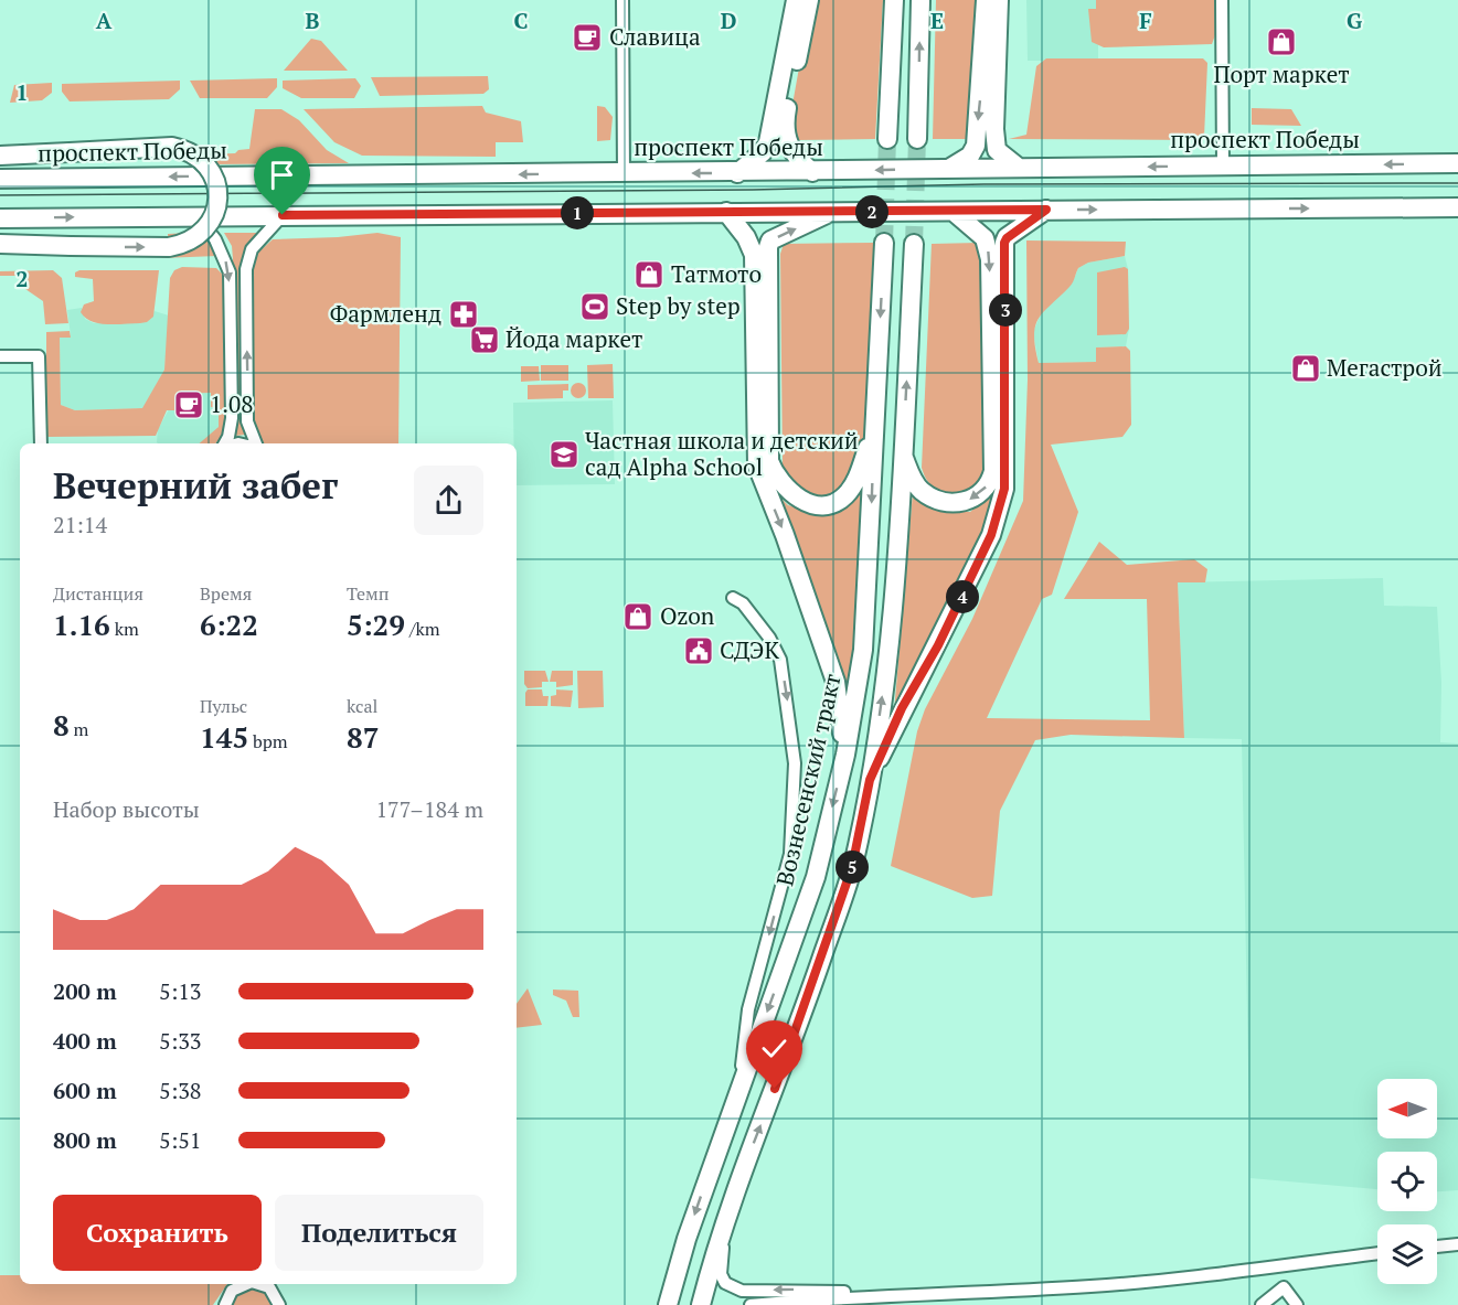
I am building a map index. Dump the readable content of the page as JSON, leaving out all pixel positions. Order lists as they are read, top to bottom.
{
  "streets": {
    "main road": ["проспект Победы", "Вознесенский тракт"]
  },
  "places": {
    "cafe": ["Славица", "1.08"],
    "shop": [
      "Порт маркет",
      "Татмото",
      "Мегастрой",
      "Ozon"
    ],
    "sports": ["Step by step"],
    "pharmacy": ["Фармленд"],
    "supermarket": ["Йода маркет"],
    "school or university": ["Частная школа и детский сад Alpha School"],
    "public building": ["СДЭК"]
  },
  "north": "left",
  "page": {
    "pins": [
      "2",
      "1",
      "3",
      "4",
      "5"
    ],
    "heading": ["Вечерний забег", "21:14"],
    "stats": [
      ["Дистанция", "1.16 km"],
      ["Время", "6:22"],
      ["Темп", "5:29 /km"],
      ["8 m"],
      ["Пульс", "145 bpm"],
      ["kcal", "87"]
    ],
    "chart": ["Набор высоты", "177–184 m"],
    "list": [
      {
        "name": "200 m",
        "note": "5:13"
      },
      {
        "name": "400 m",
        "note": "5:33"
      },
      {
        "name": "600 m",
        "note": "5:38"
      },
      {
        "name": "800 m",
        "note": "5:51"
      }
    ],
    "buttons": ["Сохранить", "Поделиться"]
  },
  "grid": {
    "columns": [
      "A",
      "B",
      "C",
      "D",
      "E",
      "F",
      "G"
    ],
    "rows": ["1", "2"]
  }
}
